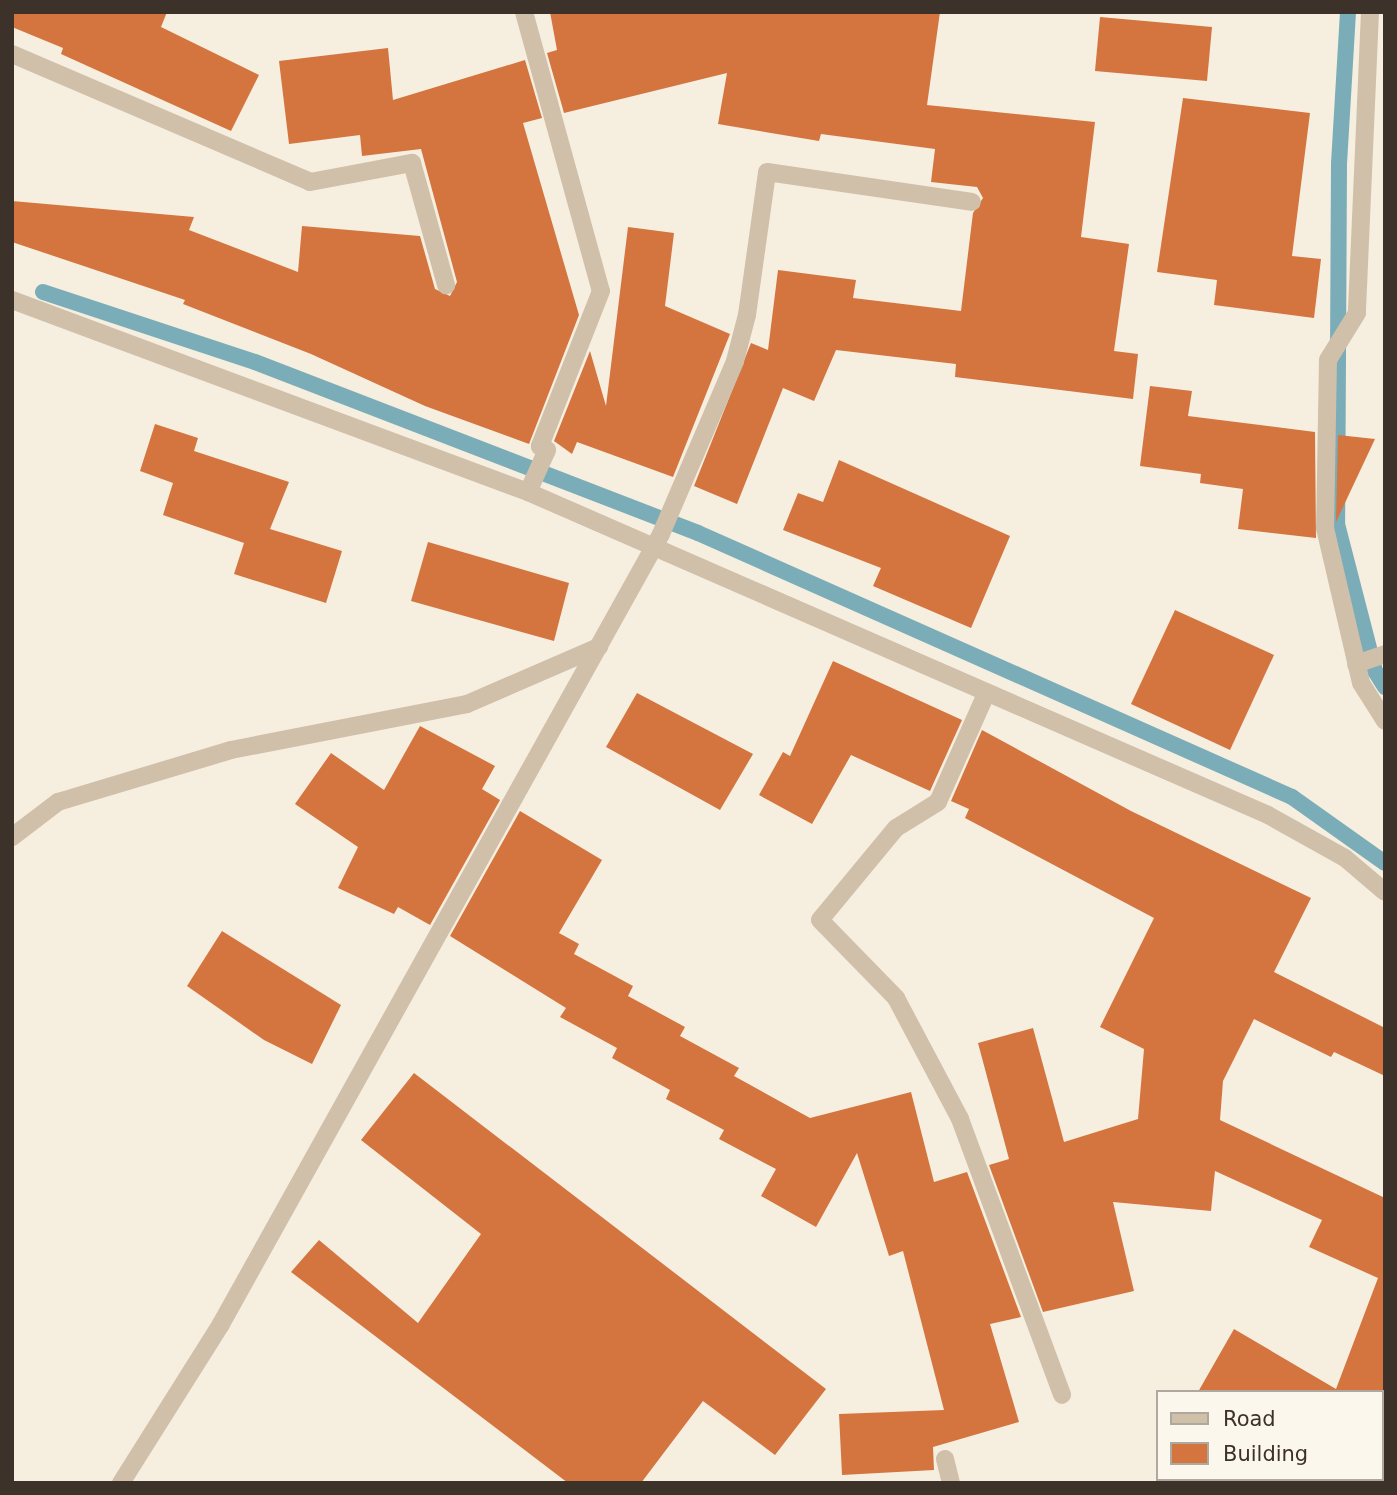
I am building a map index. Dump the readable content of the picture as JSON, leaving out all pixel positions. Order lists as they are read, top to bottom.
{
  "legend": ["Road", "Building"]
}
